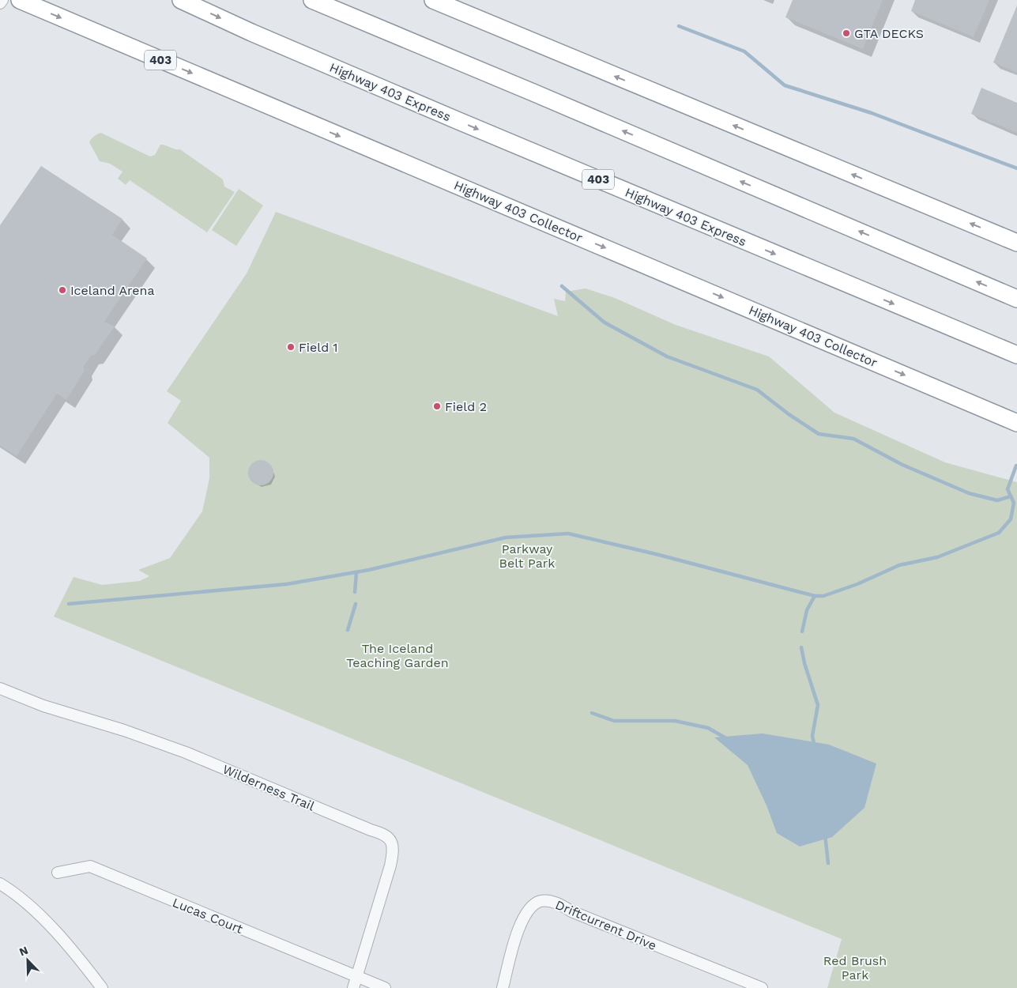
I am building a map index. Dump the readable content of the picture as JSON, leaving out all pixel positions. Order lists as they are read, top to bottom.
{
  "streets": {
    "highway": ["403", "Highway 403 Express", "Highway 403 Collector"],
    "street": ["Wilderness Trail", "Lucas Court", "Driftcurrent Drive"]
  },
  "crossings": [
    ["Wilderness Trail", "Lucas Court"]
  ],
  "parks": ["Parkway Belt Park", "The Iceland Teaching Garden", "Red Brush Park"],
  "places": [
    "GTA DECKS",
    "Iceland Arena",
    "Field 1",
    "Field 2"
  ],
  "north": "top left"
}
